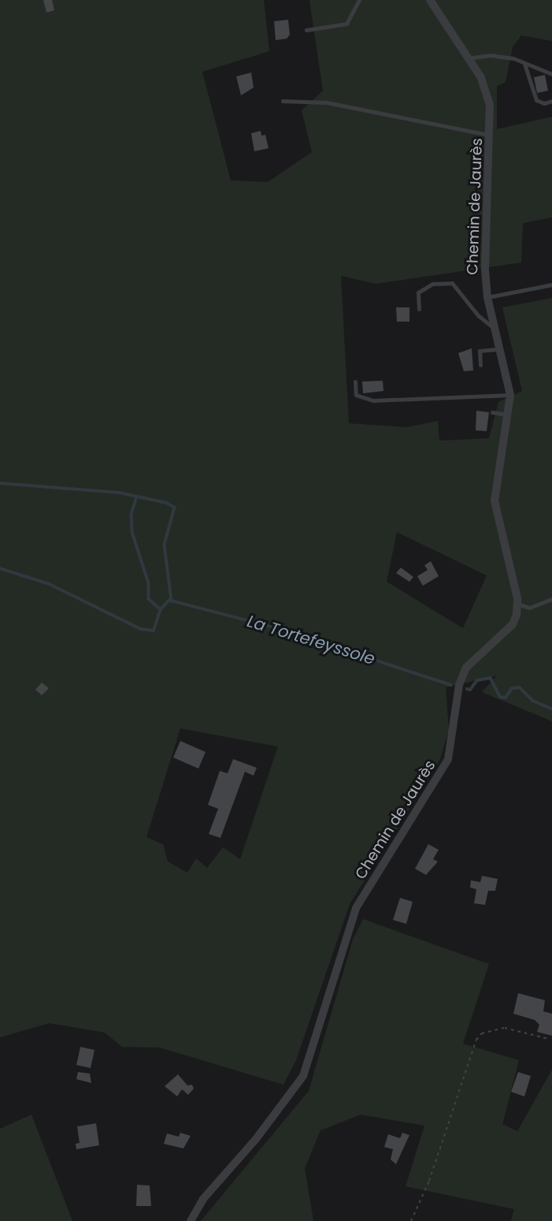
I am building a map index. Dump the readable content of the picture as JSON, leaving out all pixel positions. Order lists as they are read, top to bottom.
{
  "streets": {
    "street": ["Chemin de Jaurès"]
  },
  "water": ["La Tortefeyssole"]
}
